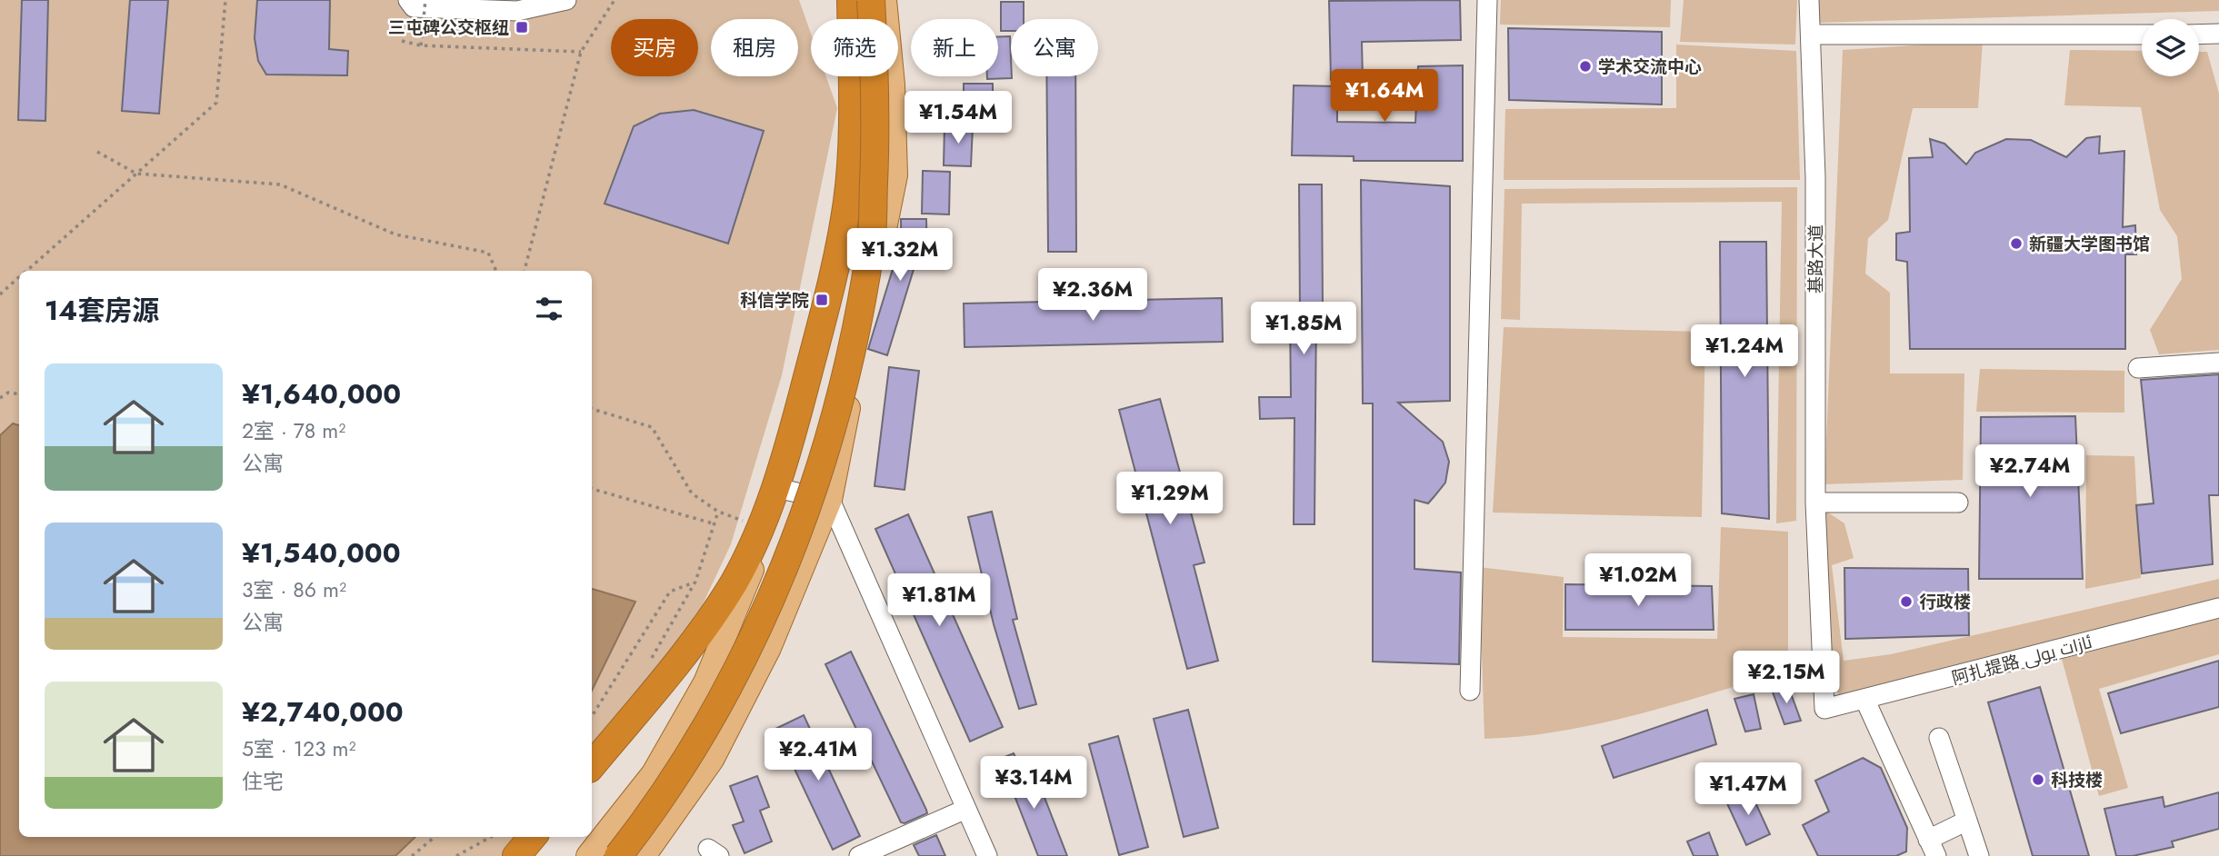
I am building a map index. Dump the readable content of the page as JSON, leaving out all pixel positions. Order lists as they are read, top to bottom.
{
  "streets": {
    "street": ["基路大道", "阿扎提路 ئازات يولى"]
  },
  "crossings": [
    ["基路大道", "阿扎提路 ئازات يولى"]
  ],
  "places": {
    "transit": ["三屯碑公交枢纽", "科信学院"],
    "other": [
      "学术交流中心",
      "新疆大学图书馆",
      "行政楼",
      "科技楼"
    ]
  },
  "page": {
    "chip": [
      "买房",
      "租房",
      "筛选",
      "新上",
      "公寓"
    ],
    "price": [
      "¥1.64M",
      "¥1.54M",
      "¥1.32M",
      "¥2.36M",
      "¥1.85M",
      "¥1.24M",
      "¥2.74M",
      "¥1.29M",
      "¥1.02M",
      "¥1.81M",
      "¥2.15M",
      "¥2.41M",
      "¥3.14M",
      "¥1.47M"
    ],
    "heading": "14套房源",
    "list": [
      {
        "name": "¥1,640,000",
        "note": "2室 · 78 m² · 公寓"
      },
      {
        "name": "¥1,540,000",
        "note": "3室 · 86 m² · 公寓"
      },
      {
        "name": "¥2,740,000",
        "note": "5室 · 123 m² · 住宅"
      }
    ]
  }
}
